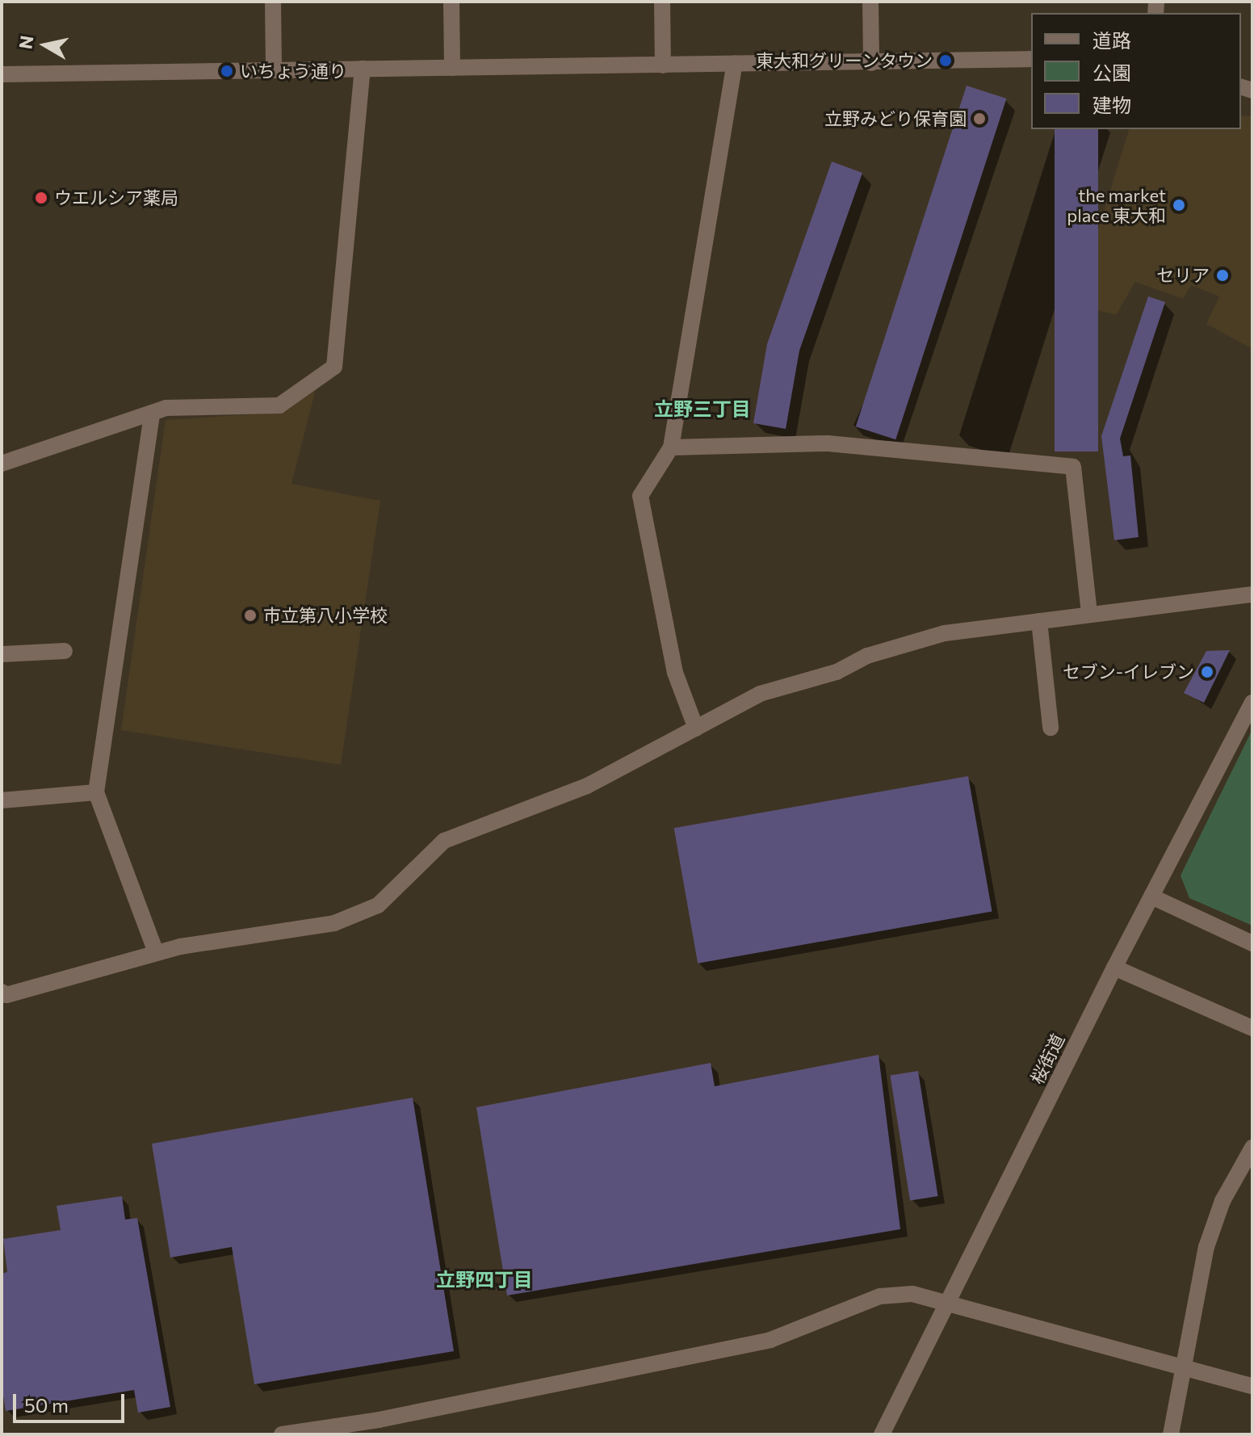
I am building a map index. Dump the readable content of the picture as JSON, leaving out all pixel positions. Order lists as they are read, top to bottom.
{
  "streets": {
    "street": ["桜街道"]
  },
  "districts": ["立野三丁目", "立野四丁目"],
  "places": [
    "東大和グリーンタウン",
    "いちょう通り",
    "立野みどり保育園",
    "ウエルシア薬局",
    "the market place 東大和",
    "セリア",
    "市立第八小学校",
    "セブン-イレブン"
  ],
  "legend": ["道路", "公園", "建物"],
  "scale_bar": "50 m",
  "north": "left"
}
